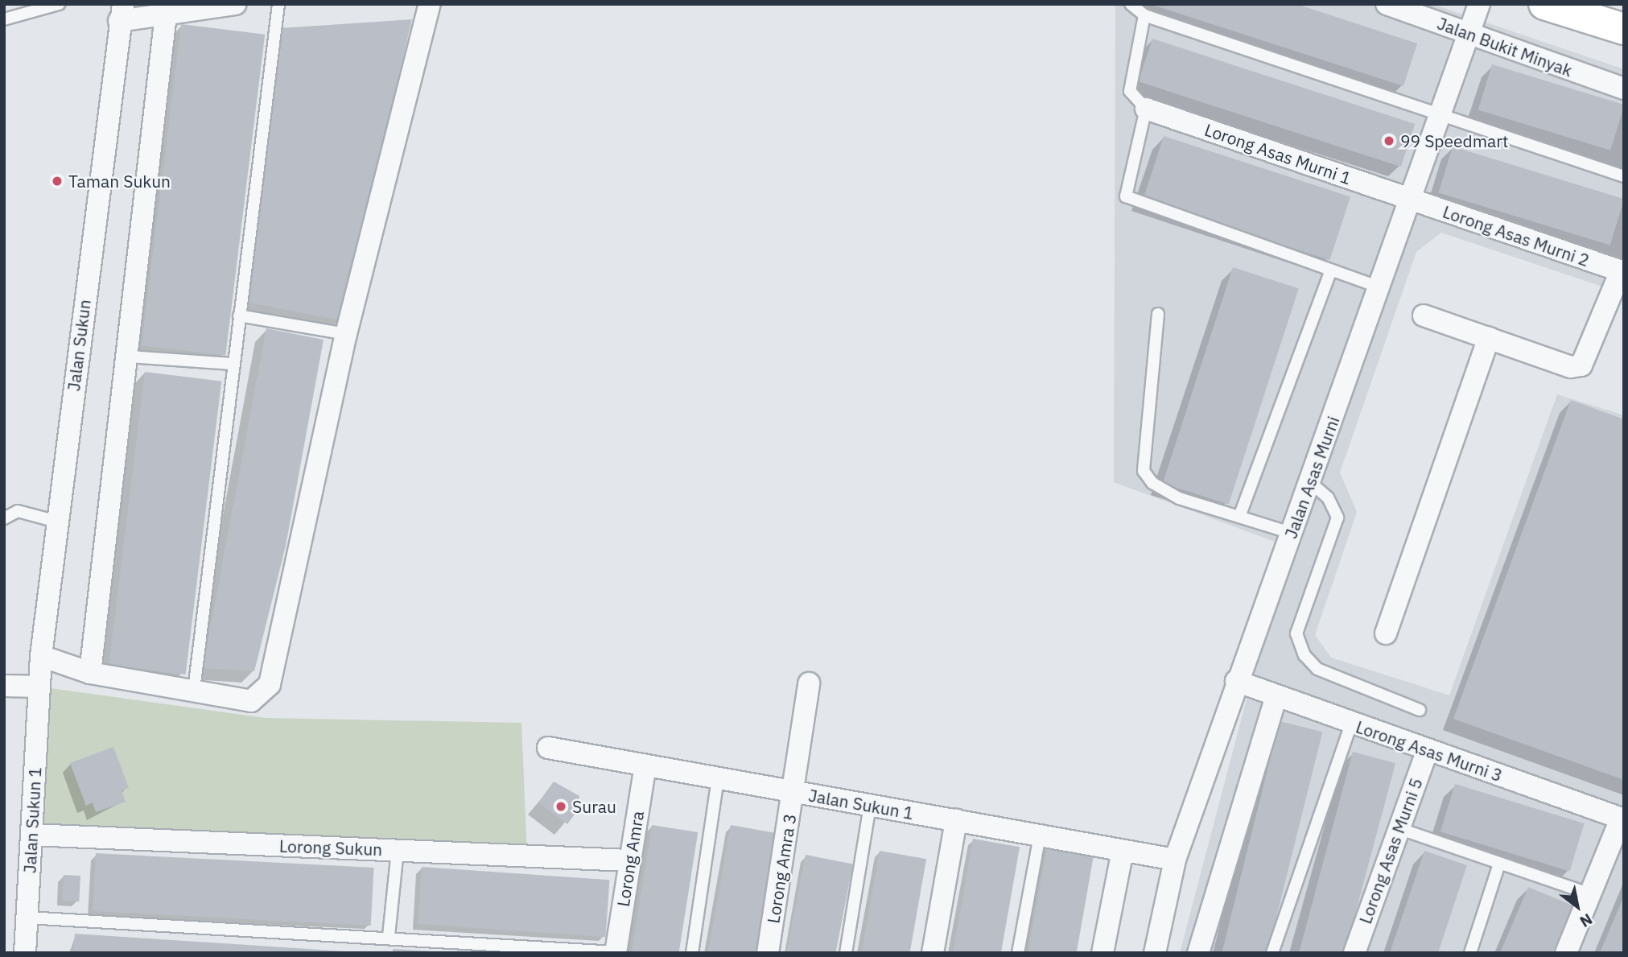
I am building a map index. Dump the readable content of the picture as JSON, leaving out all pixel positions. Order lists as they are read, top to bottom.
{
  "streets": {
    "street": [
      "Jalan Bukit Minyak",
      "Lorong Asas Murni 1",
      "Lorong Asas Murni 2",
      "Jalan Sukun",
      "Jalan Asas Murni",
      "Lorong Asas Murni 3",
      "Jalan Sukun 1",
      "Lorong Sukun",
      "Lorong Asas Murni 5",
      "Lorong Amra",
      "Lorong Amra 3"
    ]
  },
  "crossings": [
    ["Jalan Bukit Minyak", "Jalan Asas Murni"],
    ["Lorong Asas Murni 1", "Lorong Asas Murni 2"],
    ["Lorong Asas Murni 1", "Jalan Asas Murni"],
    ["Lorong Asas Murni 2", "Jalan Asas Murni"],
    ["Jalan Sukun", "Jalan Sukun 1"],
    ["Jalan Asas Murni", "Lorong Asas Murni 3"],
    ["Jalan Asas Murni", "Jalan Sukun 1"],
    ["Lorong Asas Murni 3", "Lorong Asas Murni 5"],
    ["Jalan Sukun 1", "Lorong Sukun"],
    ["Jalan Sukun 1", "Lorong Amra"],
    ["Jalan Sukun 1", "Lorong Amra 3"],
    ["Lorong Sukun", "Lorong Amra"]
  ],
  "places": ["99 Speedmart", "Taman Sukun", "Surau"],
  "north": "bottom right"
}
